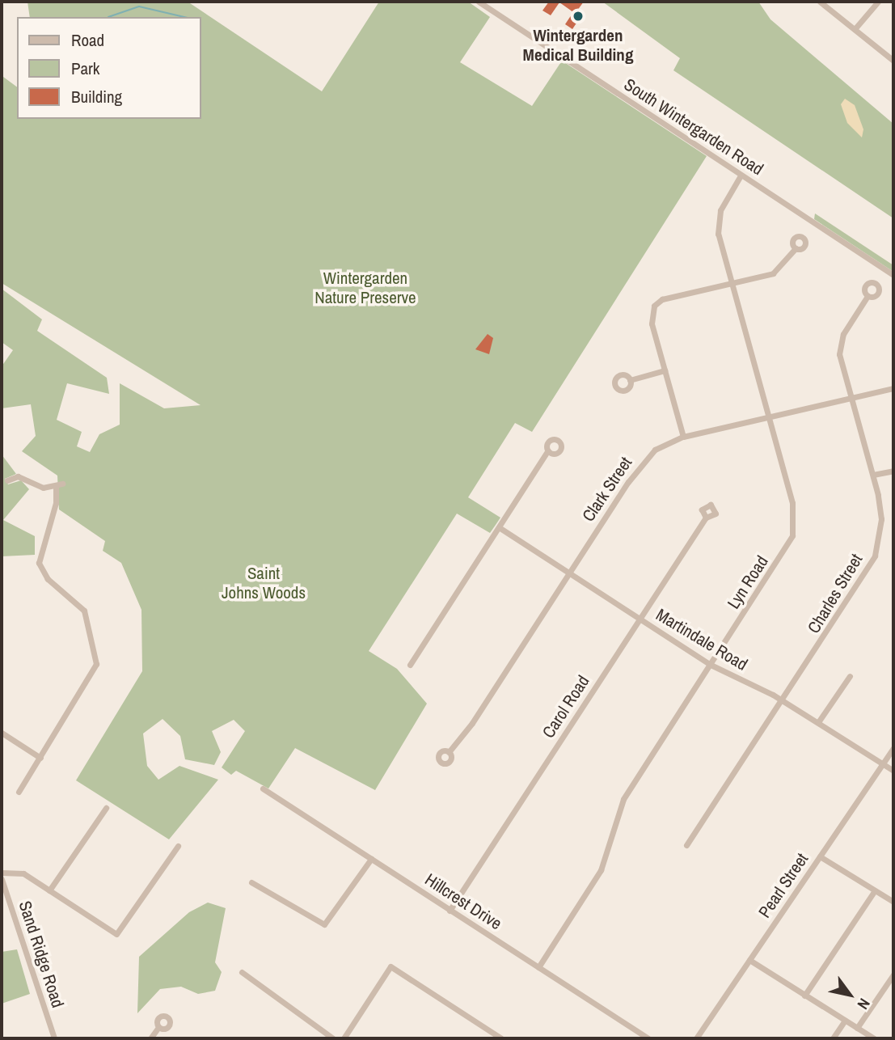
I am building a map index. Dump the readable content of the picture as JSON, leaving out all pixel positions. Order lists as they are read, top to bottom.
{
  "streets": {
    "street": [
      "South Wintergarden Road",
      "Clark Street",
      "Lyn Road",
      "Charles Street",
      "Martindale Road",
      "Carol Road",
      "Pearl Street",
      "Hillcrest Drive",
      "Sand Ridge Road"
    ]
  },
  "crossings": [
    ["South Wintergarden Road", "Lyn Road"],
    ["Clark Street", "Lyn Road"],
    ["Clark Street", "Charles Street"],
    ["Clark Street", "Martindale Road"],
    ["Lyn Road", "Martindale Road"],
    ["Lyn Road", "Hillcrest Drive"],
    ["Charles Street", "Martindale Road"],
    ["Martindale Road", "Carol Road"],
    ["Martindale Road", "Pearl Street"],
    ["Carol Road", "Hillcrest Drive"]
  ],
  "parks": ["Wintergarden Nature Preserve", "Saint Johns Woods"],
  "places": ["Wintergarden Medical Building"],
  "legend": ["Road", "Park", "Building"],
  "north": "bottom right"
}
